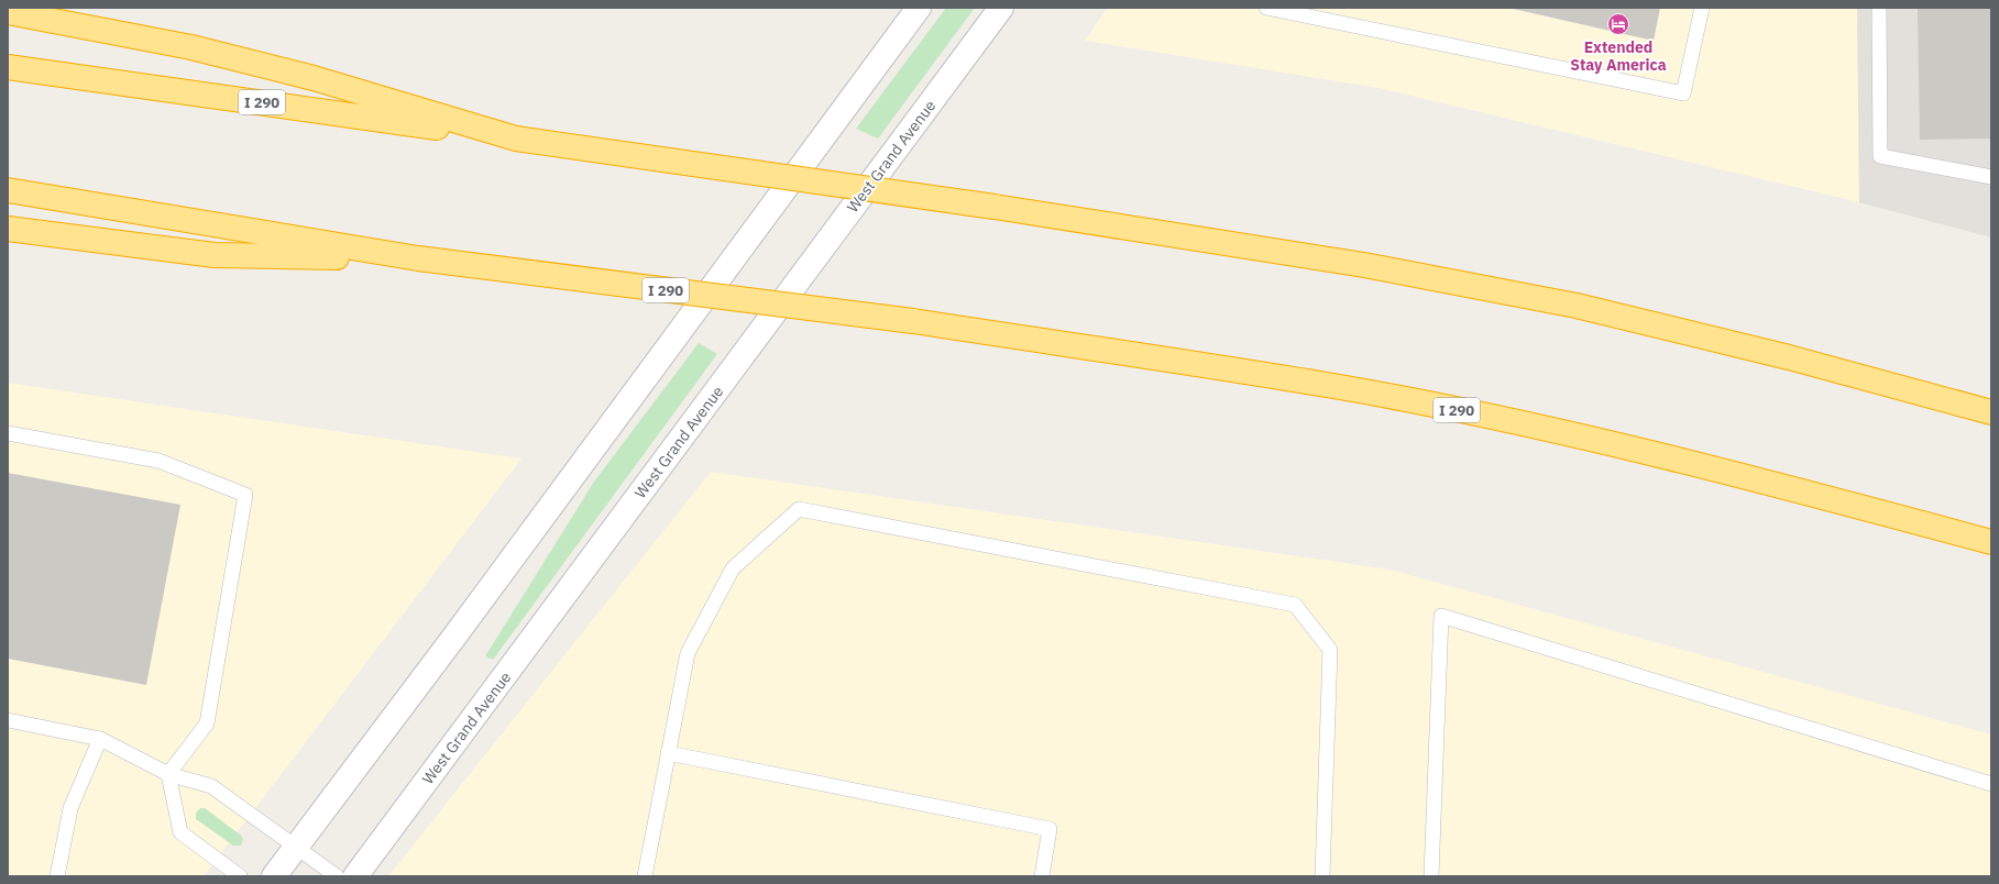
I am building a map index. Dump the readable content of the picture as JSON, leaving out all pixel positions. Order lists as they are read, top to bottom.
{
  "streets": {
    "highway": ["I 290"],
    "main road": ["West Grand Avenue"]
  },
  "places": {
    "hotel": ["Extended Stay America"]
  }
}
